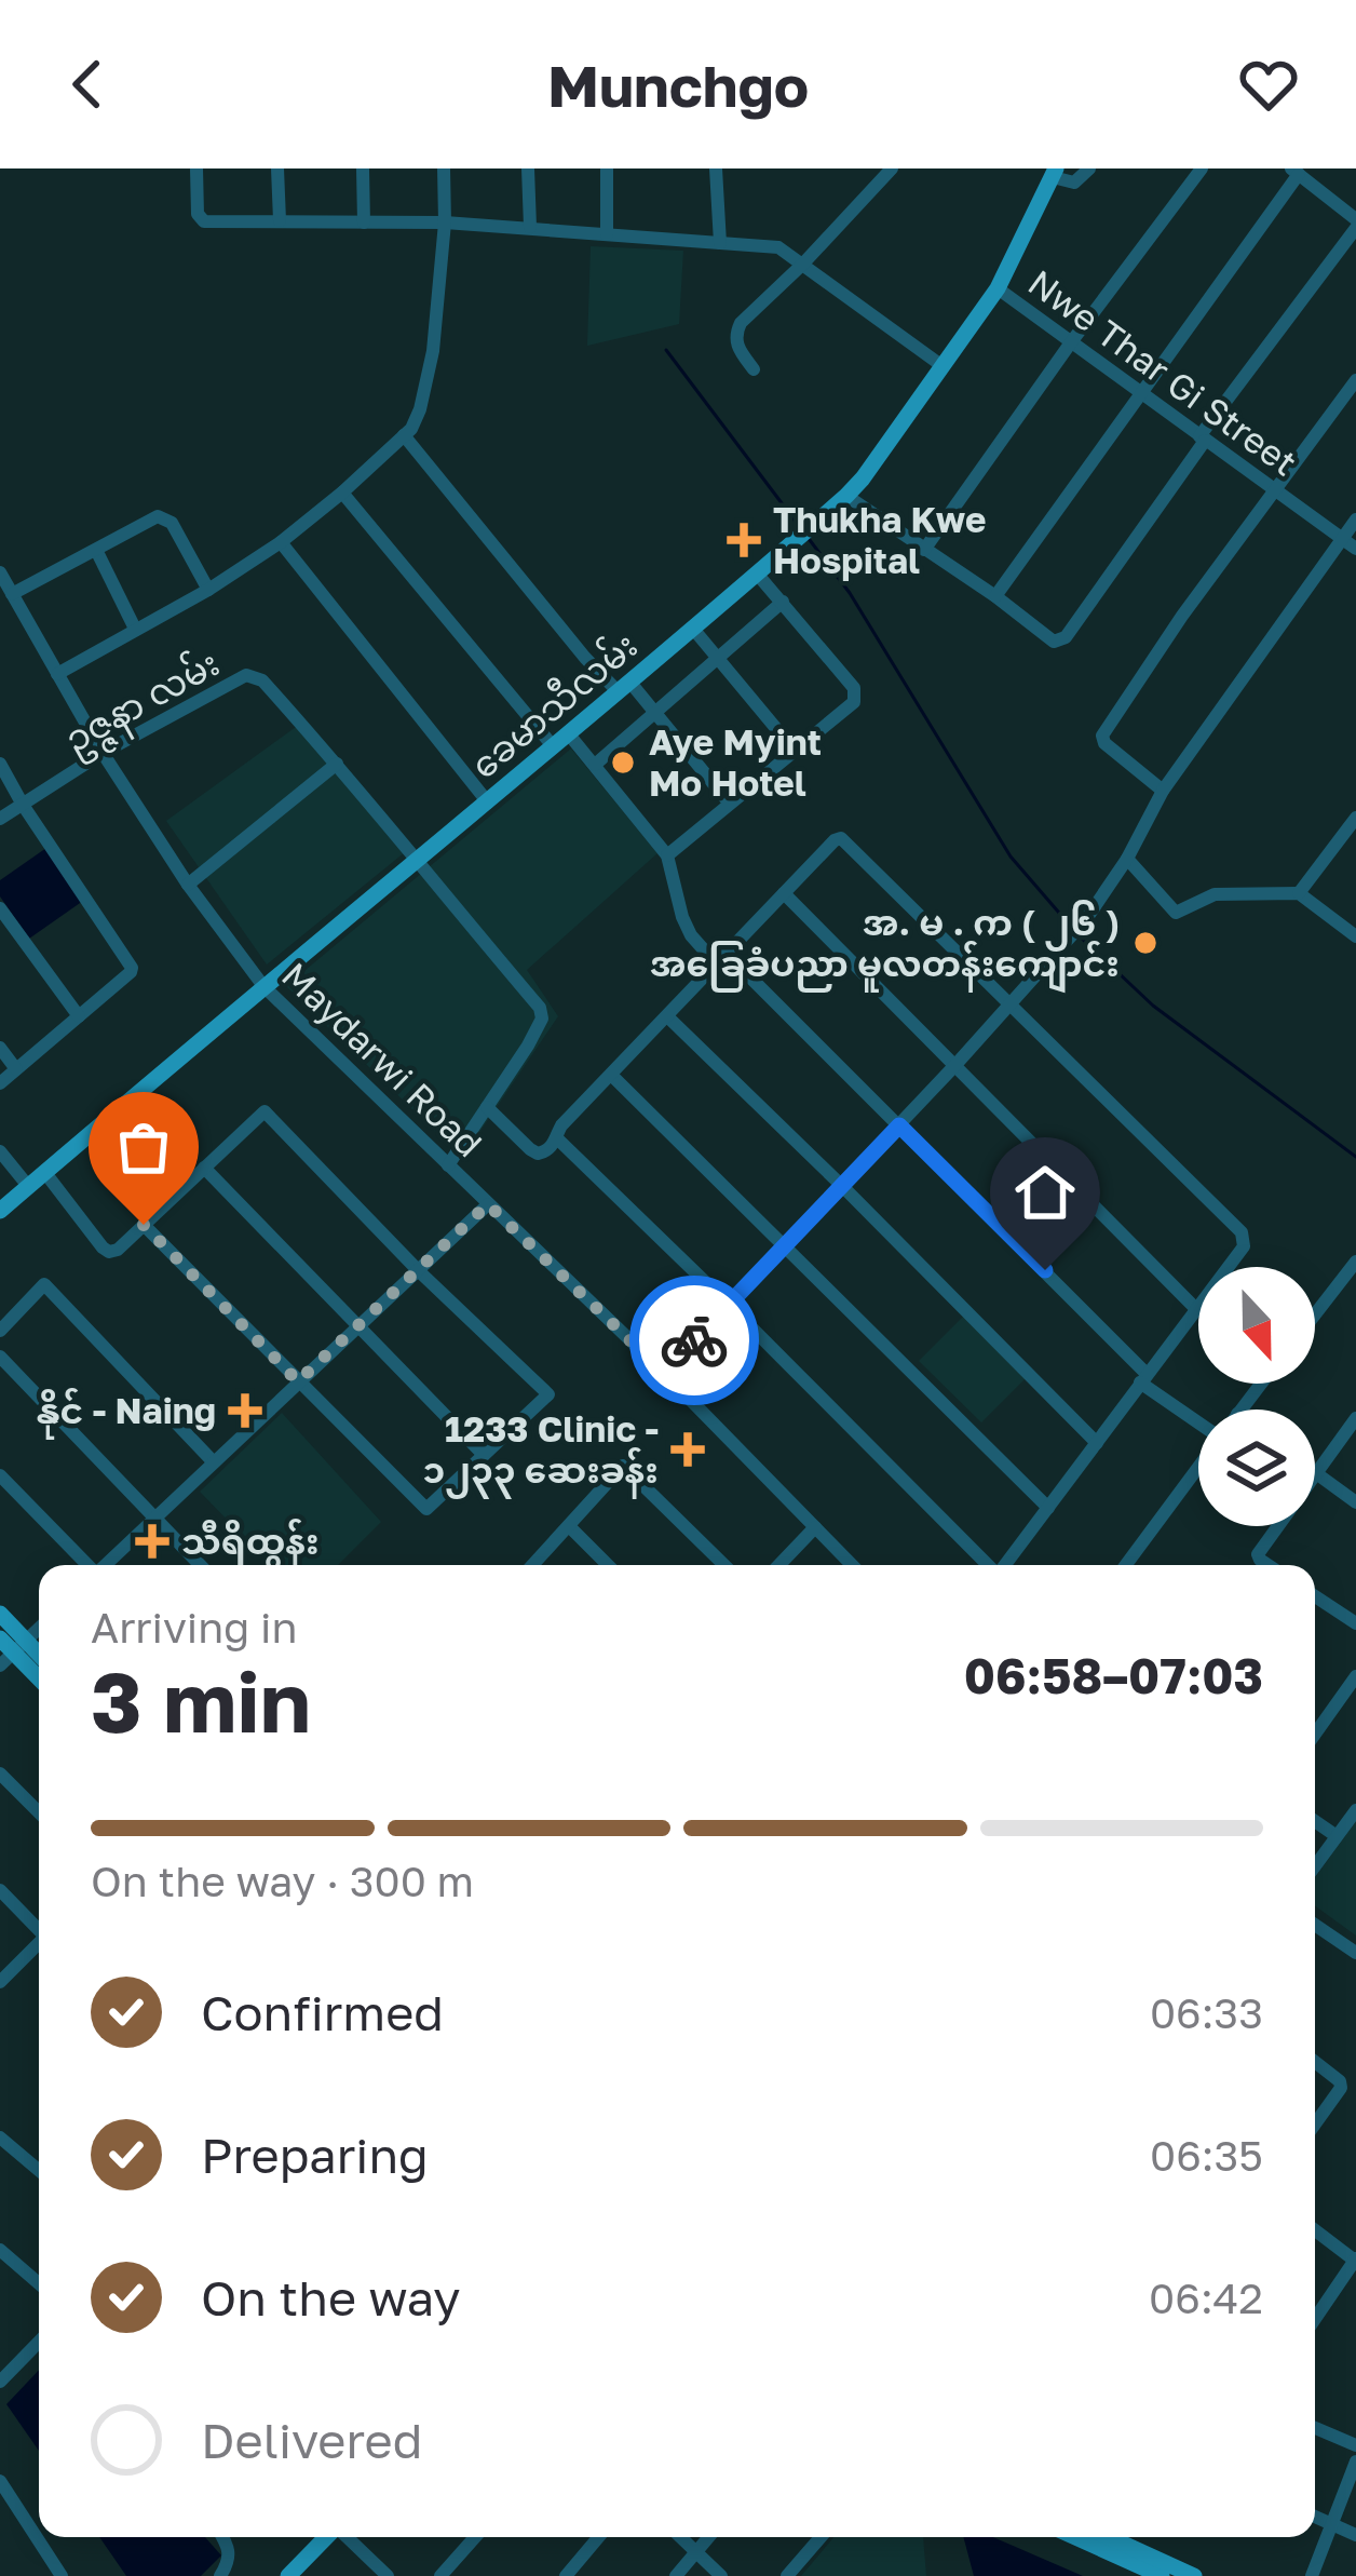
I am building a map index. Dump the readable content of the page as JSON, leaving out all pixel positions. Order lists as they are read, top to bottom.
{
  "streets": {
    "main road": ["ခေမာသီလမ်း"],
    "street": ["Nwe Thar Gi Street", "ဥဇ္ဇနာ လမ်း", "Maydarwi Road"]
  },
  "crossings": [
    ["Nwe Thar Gi Street", "ခေမာသီလမ်း"],
    ["ဥဇ္ဇနာ လမ်း", "Maydarwi Road"],
    ["ခေမာသီလမ်း", "Maydarwi Road"]
  ],
  "places": {
    "health": [
      "Thukha Kwe Hospital",
      "နိုင် - Naing",
      "1233 Clinic - ၁၂၃၃ ဆေးခန်း",
      "သီရိထွန်း"
    ],
    "other": ["Aye Myint Mo Hotel", "အ. မ . က ( ၂၆ ) အခြေခံပညာ မူလတန်းကျောင်း"]
  },
  "north": "bottom",
  "page": {
    "header": "Munchgo",
    "heading": ["3 min", "Arriving in", "06:58–07:03"],
    "bar": "On the way · 300 m",
    "list": [
      ["Confirmed", "06:33"],
      ["Preparing", "06:35"],
      ["On the way", "06:42"],
      "Delivered"
    ]
  }
}
